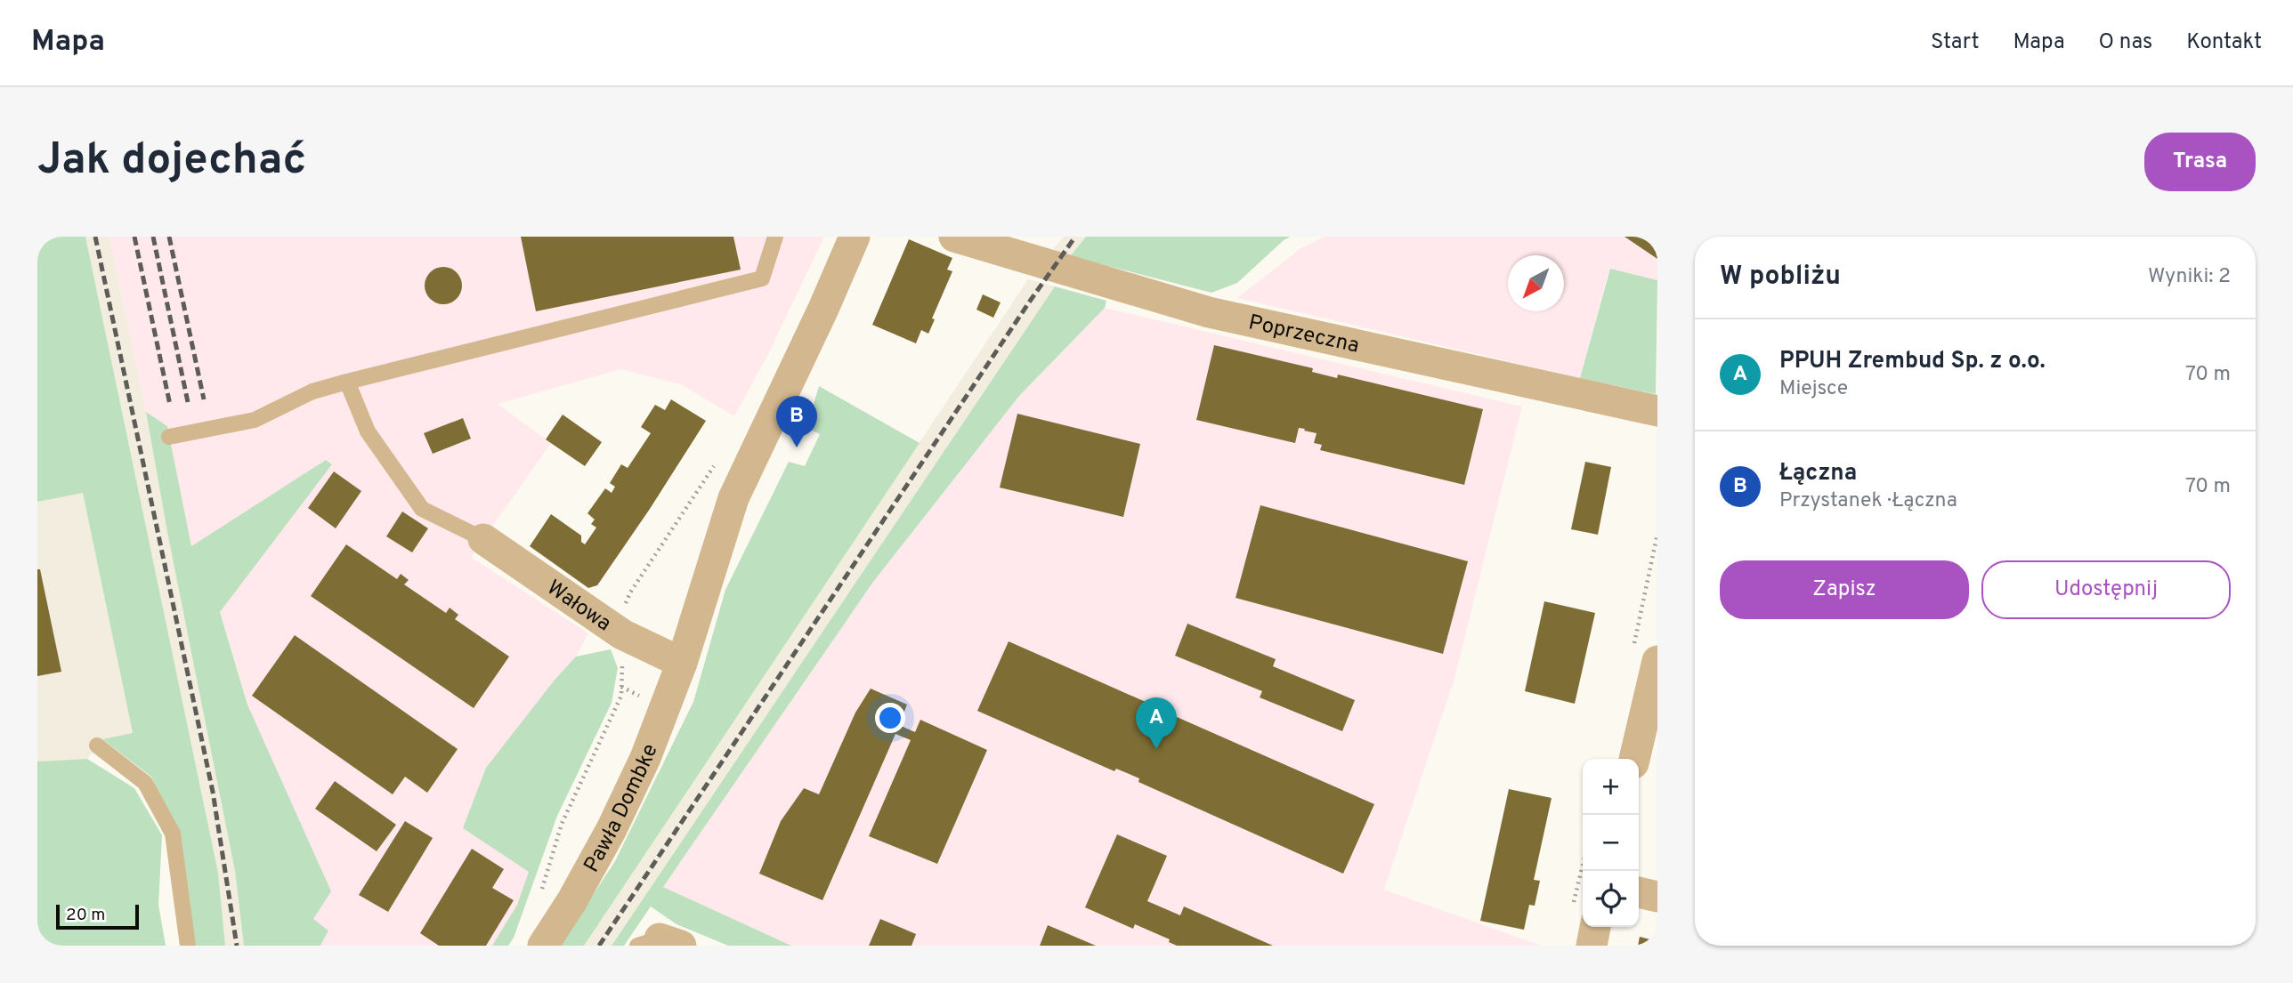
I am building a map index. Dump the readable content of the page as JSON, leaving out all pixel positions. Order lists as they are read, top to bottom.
{
  "streets": {
    "street": ["Poprzeczna", "Wałowa", "Pawła Dombke"]
  },
  "crossings": [
    ["Wałowa", "Pawła Dombke"]
  ],
  "scale_bar": "20 m",
  "north": "bottom left",
  "page": {
    "header": "Mapa",
    "nav": [
      "Start",
      "Mapa",
      "O nas",
      "Kontakt"
    ],
    "buttons": [
      "Trasa",
      ["Zapisz", "Udostępnij"]
    ],
    "title": "Jak dojechać",
    "heading": ["W pobliżu", "Wyniki: 2"],
    "list": [
      {
        "mark": "A",
        "name": "PPUH Zrembud Sp. z o.o.",
        "note": "Miejsce",
        "value": "70 m"
      },
      {
        "mark": "B",
        "name": "Łączna",
        "note": "Przystanek · Łączna",
        "value": "70 m"
      }
    ],
    "pins": ["B", "A"],
    "map_buttons": ["+", "−"],
    "scale": "20 m"
  }
}
